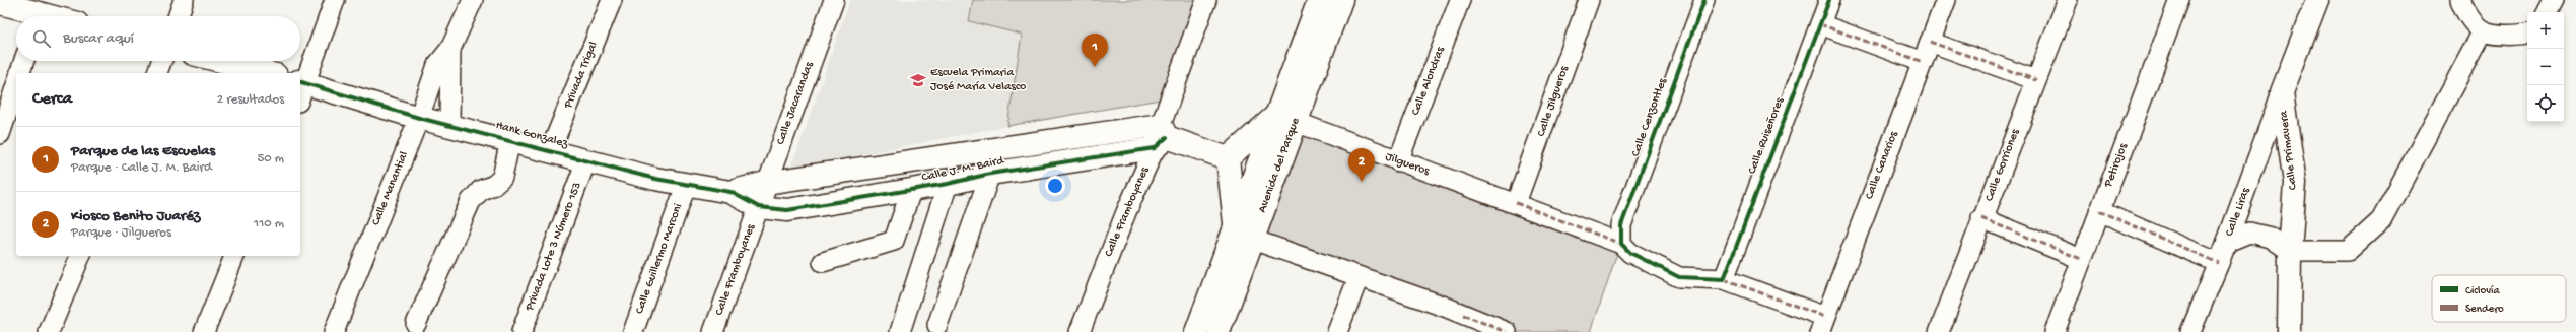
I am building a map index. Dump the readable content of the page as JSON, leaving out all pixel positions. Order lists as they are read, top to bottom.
{
  "streets": {
    "street": [
      "Privada Trigal",
      "Calle Alondras",
      "Calle Jilgueros",
      "Calle Jacarandas",
      "Calle Cenzontles",
      "Hank Gonzalez",
      "Calle Ruiseñores",
      "Calle Primavera",
      "Jilgueros",
      "Avenida del Parque",
      "Calle Canarios",
      "Calle Gorriones",
      "Petirojos",
      "Calle J. M. Baird",
      "Calle Manantial",
      "Calle Framboyanes",
      "Calle Liras",
      "Privada Lote 3 Número 153",
      "Calle Guillermo Marconi"
    ]
  },
  "crossings": [
    ["Privada Trigal", "Hank Gonzalez"],
    ["Calle Alondras", "Jilgueros"],
    ["Calle Jilgueros", "Jilgueros"],
    ["Calle Jacarandas", "Hank Gonzalez"],
    ["Calle Jacarandas", "Calle J. M. Baird"],
    ["Calle Jacarandas", "Calle Framboyanes"],
    ["Calle Cenzontles", "Jilgueros"],
    ["Hank Gonzalez", "Calle J. M. Baird"],
    ["Hank Gonzalez", "Calle Manantial"],
    ["Hank Gonzalez", "Calle Framboyanes"],
    ["Hank Gonzalez", "Privada Lote 3 Número 153"],
    ["Hank Gonzalez", "Calle Guillermo Marconi"],
    ["Calle Ruiseñores", "Jilgueros"],
    ["Calle Primavera", "Calle Liras"],
    ["Jilgueros", "Avenida del Parque"],
    ["Jilgueros", "Calle Canarios"],
    ["Calle J. M. Baird", "Calle Framboyanes"]
  ],
  "places": {
    "school or university": ["Escuela Primaria José María Velasco"]
  },
  "legend": ["Ciclovía", "Sendero"],
  "page": {
    "map_buttons": ["+", "−"],
    "search": "Buscar aquí",
    "pins": ["1", "2"],
    "heading": ["Cerca", "2 resultados"],
    "list": [
      {
        "mark": "1",
        "name": "Parque de las Escuelas",
        "note": "Parque · Calle J. M. Baird",
        "value": "50 m"
      },
      {
        "mark": "2",
        "name": "Kiosco Benito Juaréz",
        "note": "Parque · Jilgueros",
        "value": "110 m"
      }
    ]
  }
}
